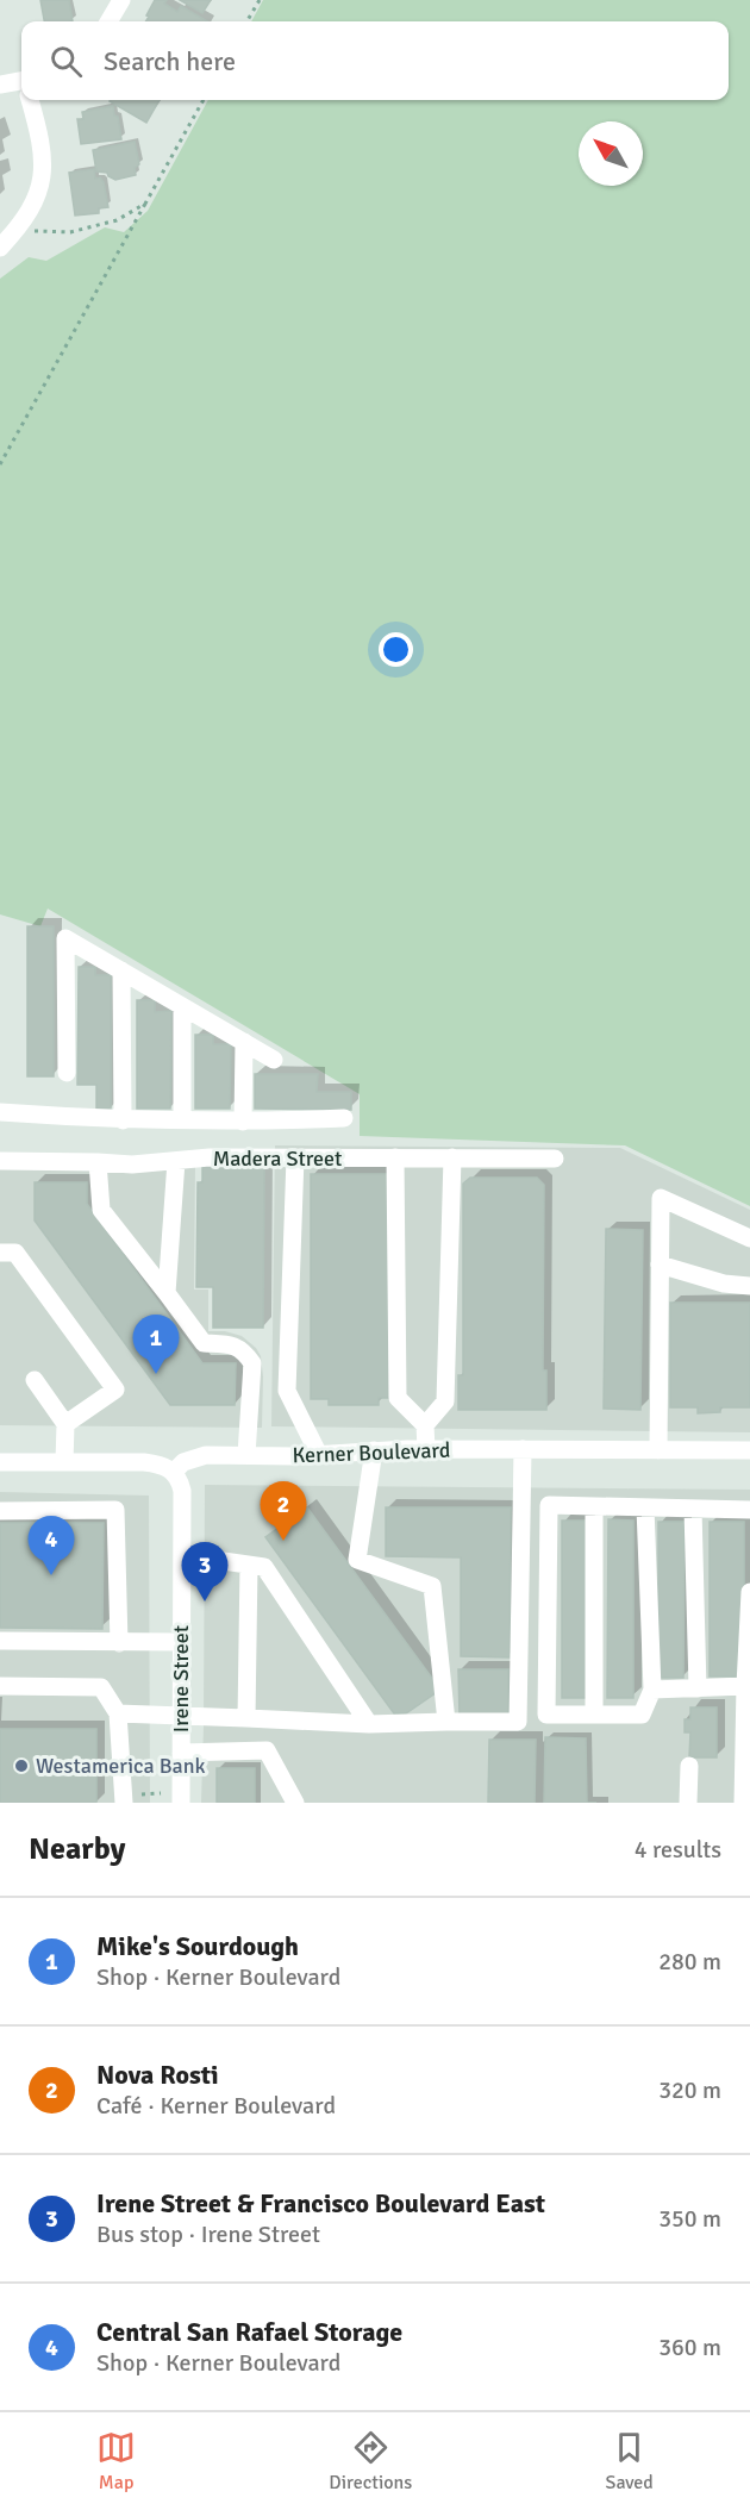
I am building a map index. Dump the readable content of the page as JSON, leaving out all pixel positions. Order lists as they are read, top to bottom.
{
  "streets": {
    "street": ["Madera Street", "Kerner Boulevard", "Irene Street"]
  },
  "crossings": [
    ["Kerner Boulevard", "Irene Street"]
  ],
  "places": ["Westamerica Bank"],
  "north": "top left",
  "page": {
    "search": "Search here",
    "pins": [
      "1",
      "2",
      "4",
      "3"
    ],
    "heading": ["Nearby", "4 results"],
    "list": [
      {
        "mark": "1",
        "name": "Mike's Sourdough",
        "note": "Shop · Kerner Boulevard",
        "value": "280 m"
      },
      {
        "mark": "2",
        "name": "Nova Rosti",
        "note": "Café · Kerner Boulevard",
        "value": "320 m"
      },
      {
        "mark": "3",
        "name": "Irene Street & Francisco Boulevard East",
        "note": "Bus stop · Irene Street",
        "value": "350 m"
      },
      {
        "mark": "4",
        "name": "Central San Rafael Storage",
        "note": "Shop · Kerner Boulevard",
        "value": "360 m"
      }
    ],
    "nav": ["Map", "Directions", "Saved"]
  }
}
